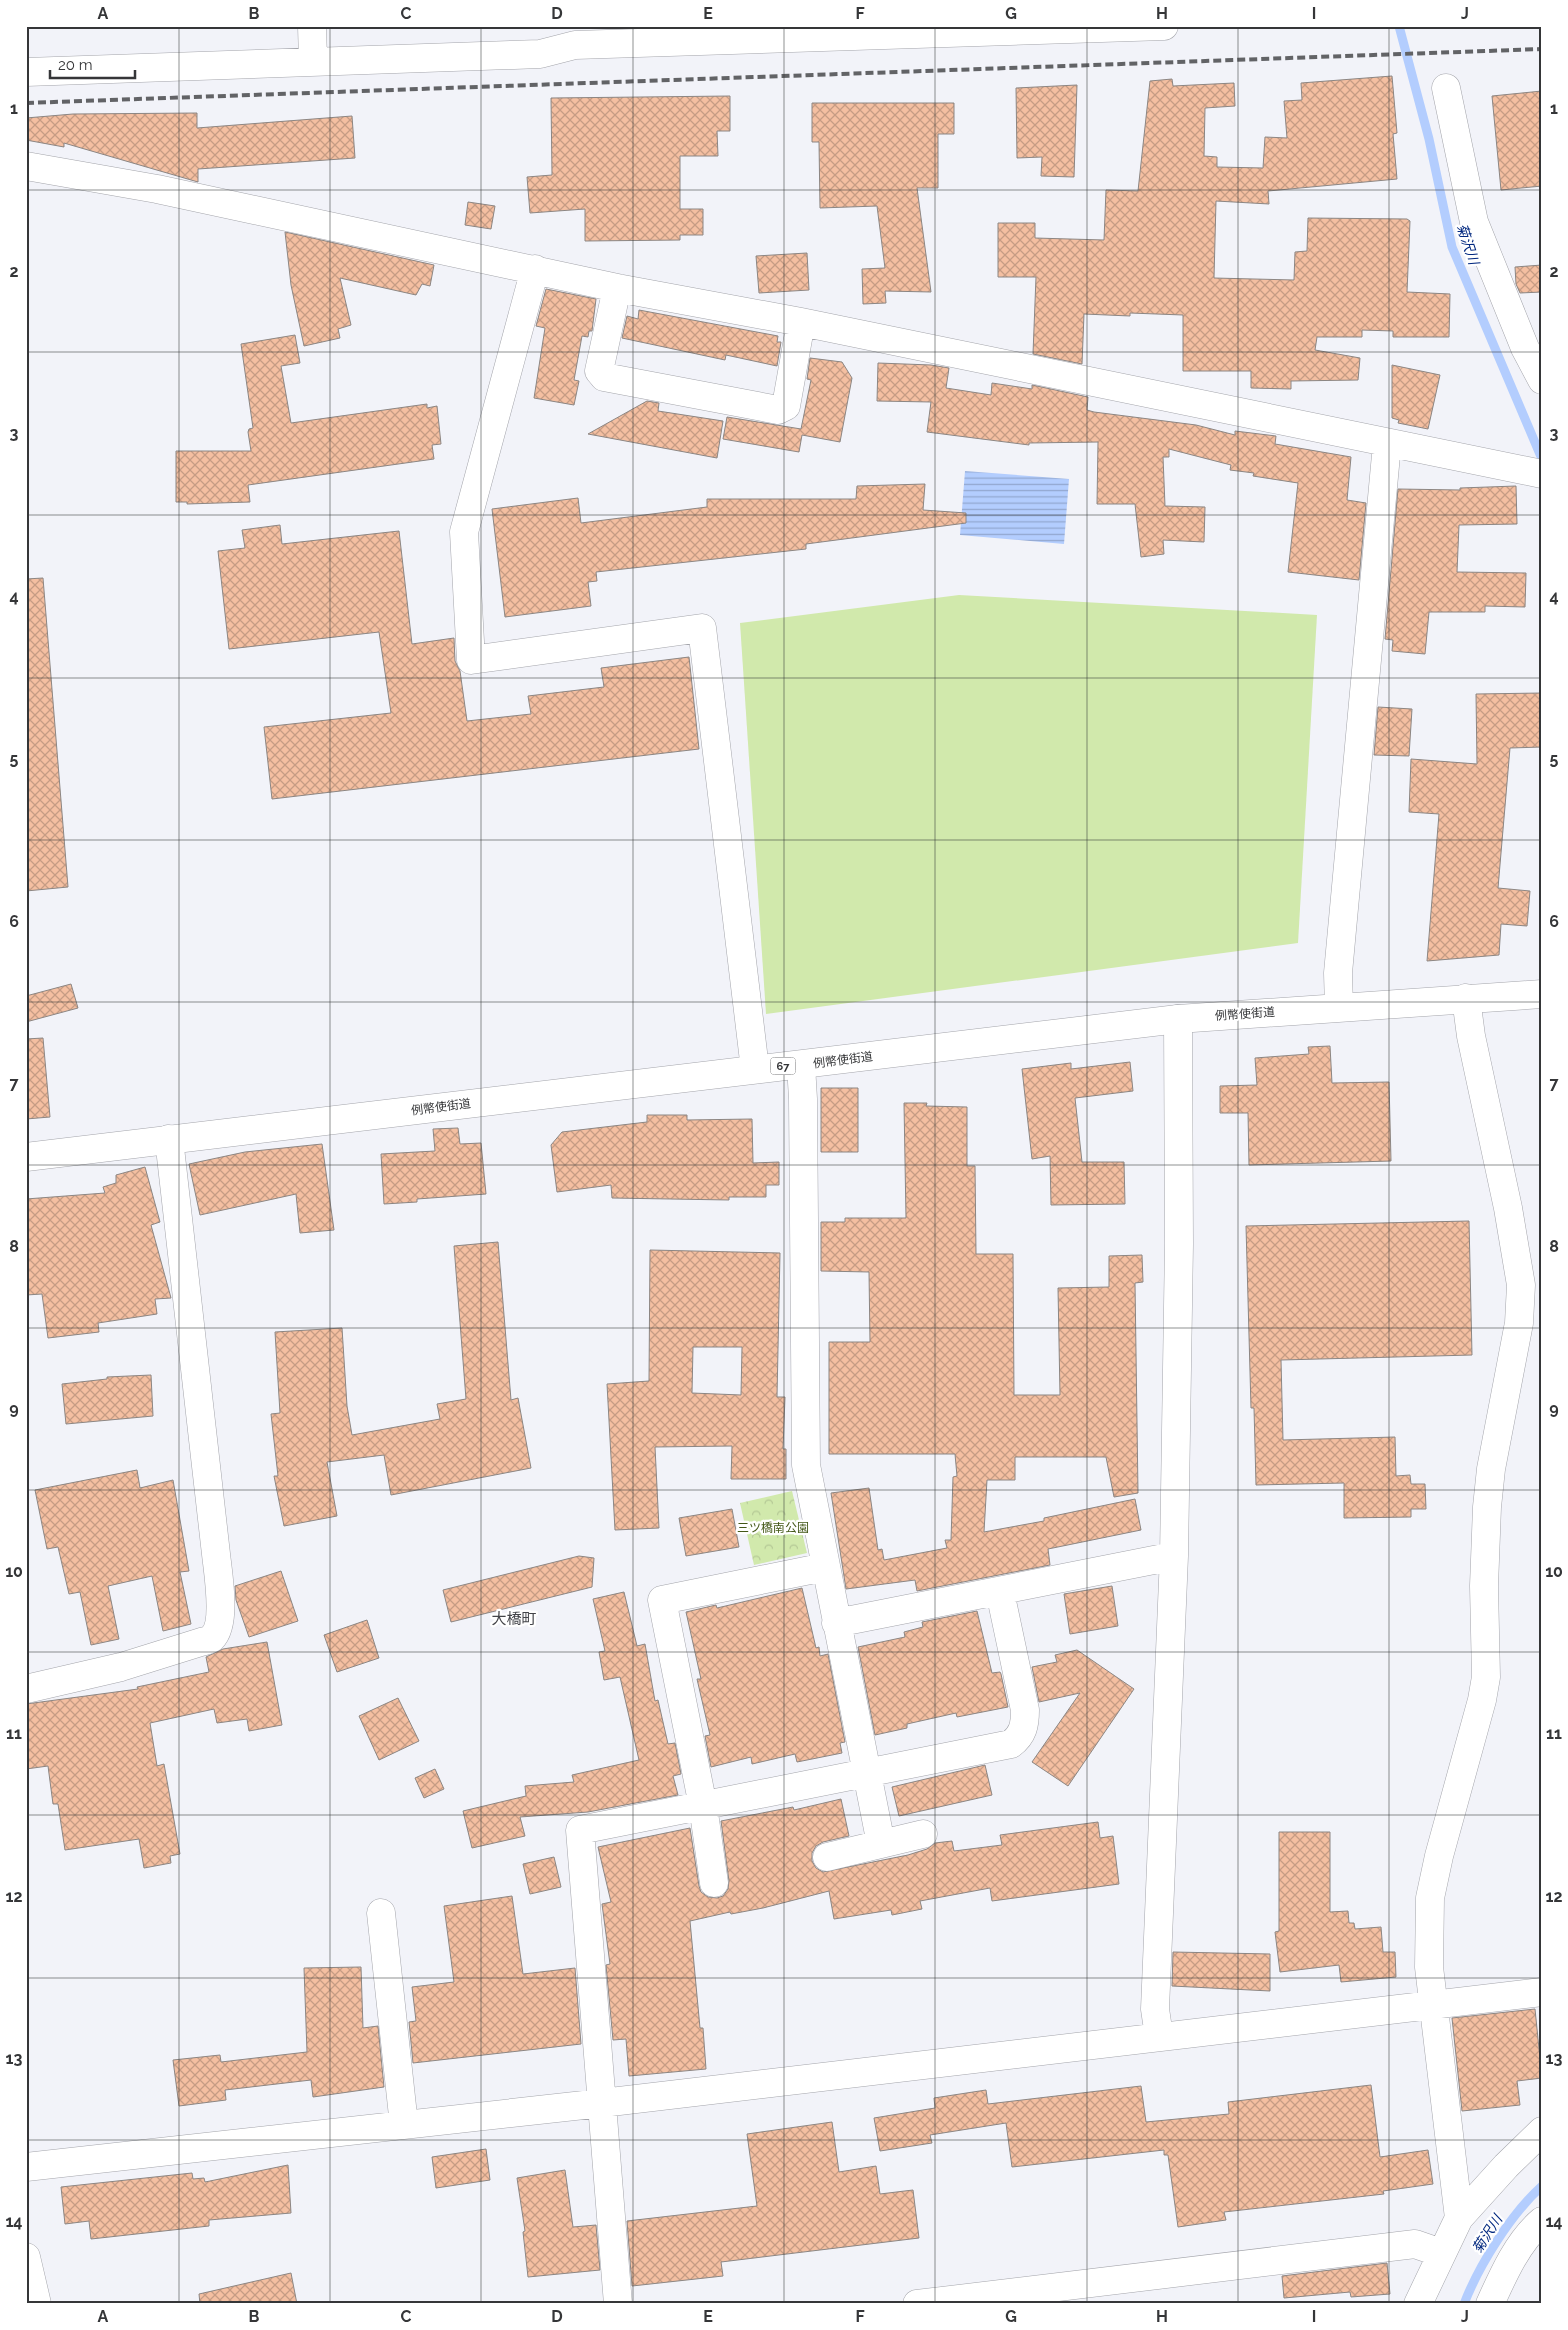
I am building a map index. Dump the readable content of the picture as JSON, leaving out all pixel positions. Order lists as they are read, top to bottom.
{
  "streets": {
    "street": ["例幣使街道", "67"]
  },
  "districts": ["大橋町"],
  "water": ["菊沢川"],
  "parks": ["三ツ橋南公園"],
  "scale_bar": "20 m",
  "grid": {
    "columns": [
      "A",
      "B",
      "C",
      "D",
      "E",
      "F",
      "G",
      "H",
      "I",
      "J"
    ],
    "rows": [
      "1",
      "2",
      "3",
      "4",
      "5",
      "6",
      "7",
      "8",
      "9",
      "10",
      "11",
      "12",
      "13",
      "14"
    ]
  }
}
